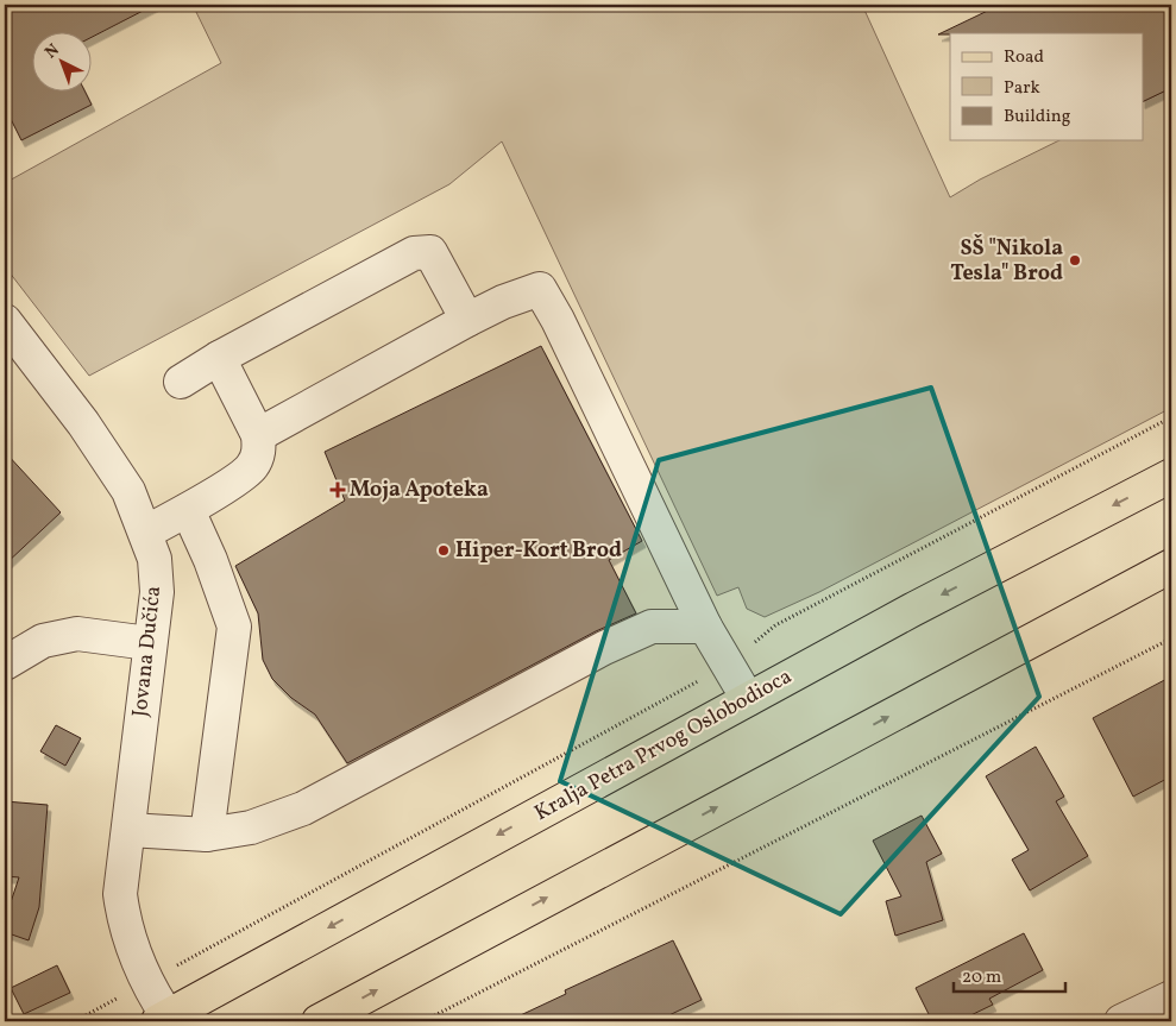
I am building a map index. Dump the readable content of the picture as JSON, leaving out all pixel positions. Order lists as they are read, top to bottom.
{
  "streets": {
    "main road": ["Kralja Petra Prvog Oslobodioca"],
    "street": ["Jovana Dučića"]
  },
  "crossings": [
    ["Jovana Dučića", "Kralja Petra Prvog Oslobodioca"]
  ],
  "places": {
    "other": ["SŠ \"Nikola Tesla\" Brod", "Hiper-Kort Brod"],
    "health": ["Moja Apoteka"]
  },
  "legend": ["Road", "Park", "Building"],
  "scale_bar": "20 m",
  "north": "top left"
}
